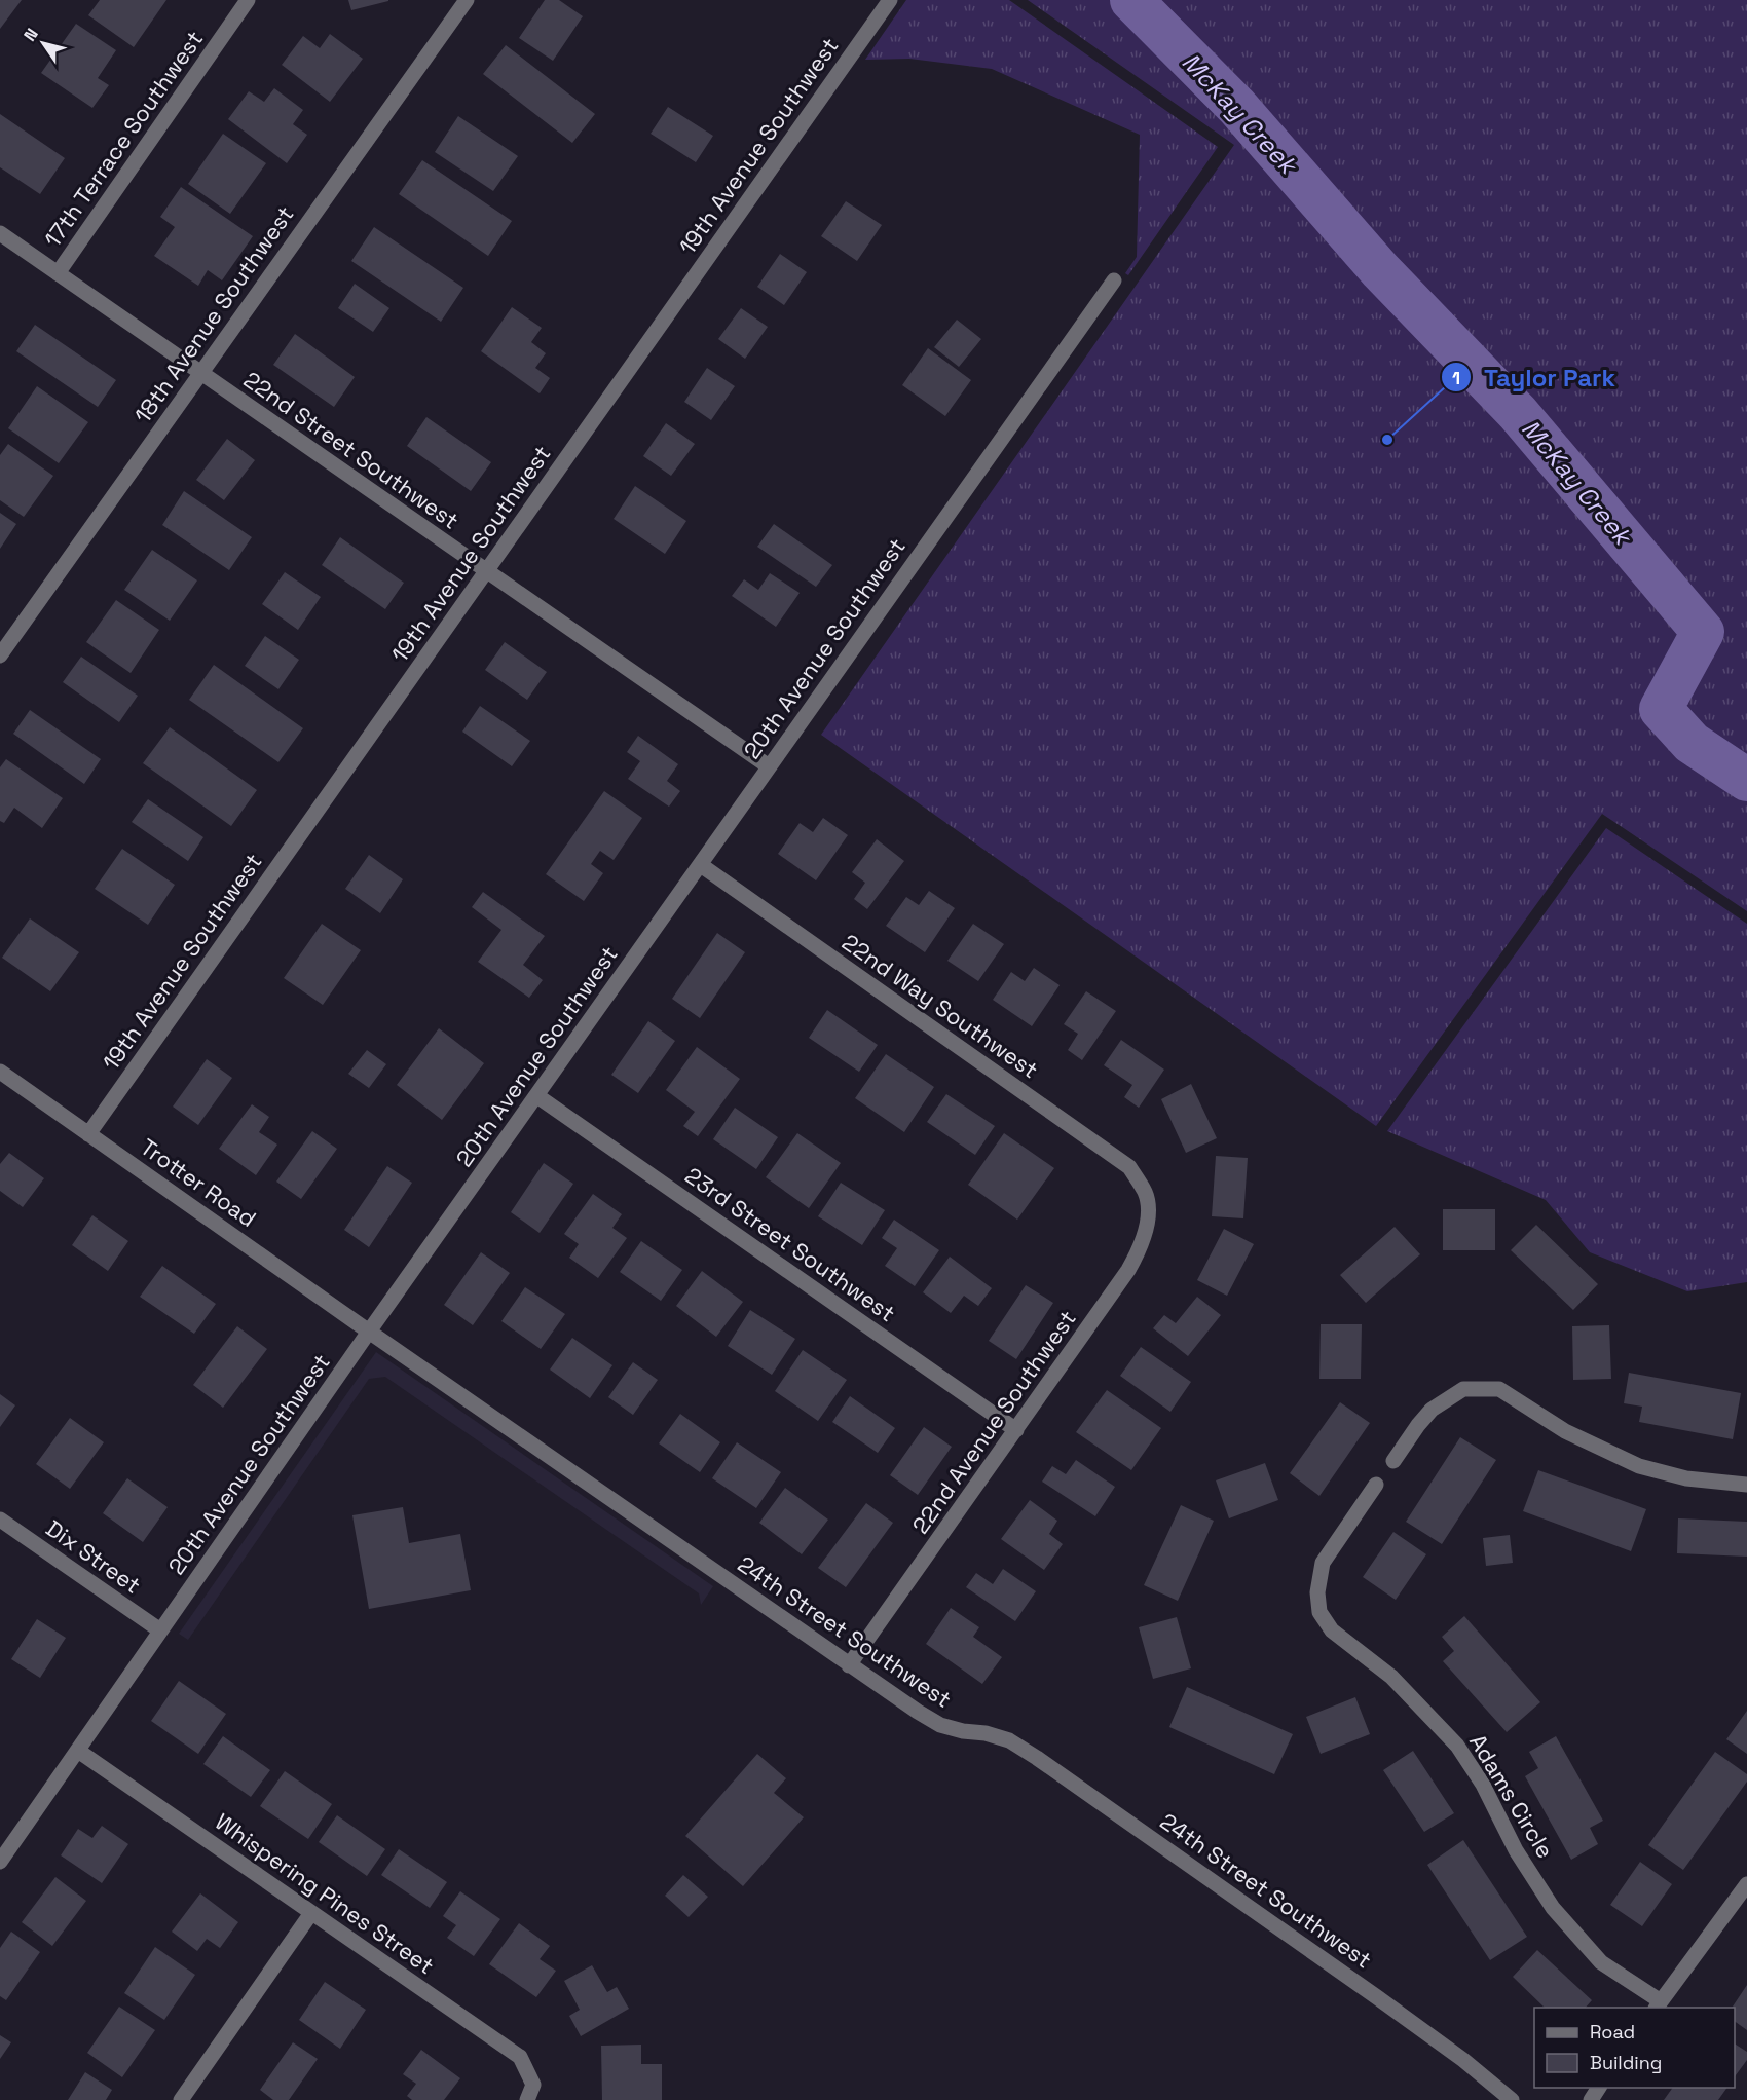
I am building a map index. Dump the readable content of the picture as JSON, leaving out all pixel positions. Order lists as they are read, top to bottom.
{
  "streets": {
    "street": [
      "17th Terrace Southwest",
      "19th Avenue Southwest",
      "18th Avenue Southwest",
      "22nd Street Southwest",
      "20th Avenue Southwest",
      "22nd Way Southwest",
      "Trotter Road",
      "23rd Street Southwest",
      "22nd Avenue Southwest",
      "Dix Street",
      "24th Street Southwest",
      "Adams Circle",
      "Whispering Pines Street"
    ]
  },
  "crossings": [
    ["17th Terrace Southwest", "22nd Street Southwest"],
    ["19th Avenue Southwest", "22nd Street Southwest"],
    ["19th Avenue Southwest", "Trotter Road"],
    ["18th Avenue Southwest", "22nd Street Southwest"],
    ["22nd Street Southwest", "20th Avenue Southwest"],
    ["20th Avenue Southwest", "22nd Way Southwest"],
    ["20th Avenue Southwest", "Trotter Road"],
    ["20th Avenue Southwest", "23rd Street Southwest"],
    ["20th Avenue Southwest", "Dix Street"],
    ["20th Avenue Southwest", "24th Street Southwest"],
    ["20th Avenue Southwest", "Whispering Pines Street"],
    ["22nd Way Southwest", "22nd Avenue Southwest"],
    ["Trotter Road", "24th Street Southwest"],
    ["23rd Street Southwest", "22nd Avenue Southwest"],
    ["22nd Avenue Southwest", "24th Street Southwest"]
  ],
  "water": ["McKay Creek"],
  "places": ["Taylor Park"],
  "legend": ["Road", "Building"],
  "north": "top left"
}
